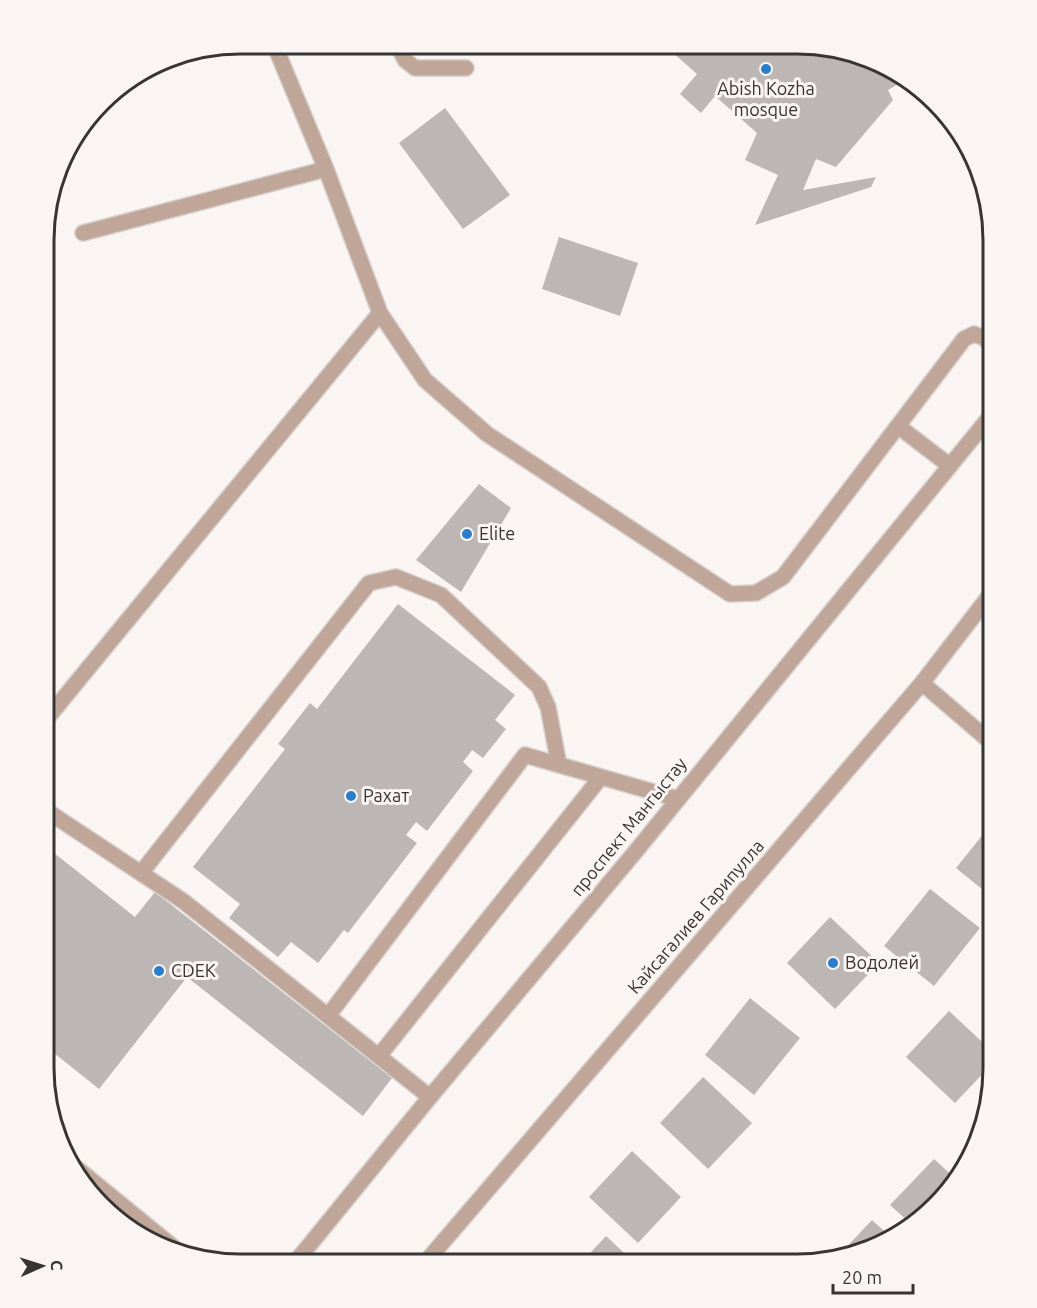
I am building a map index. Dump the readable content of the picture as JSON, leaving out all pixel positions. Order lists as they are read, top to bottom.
{
  "streets": {
    "street": ["проспект Мангыстау", "Кайсагалиев Гарипулла"]
  },
  "places": [
    "Abish Kozha mosque",
    "Elite",
    "Рахат",
    "Водолей",
    "CDEK"
  ],
  "scale_bar": "20 m",
  "north": "right"
}
